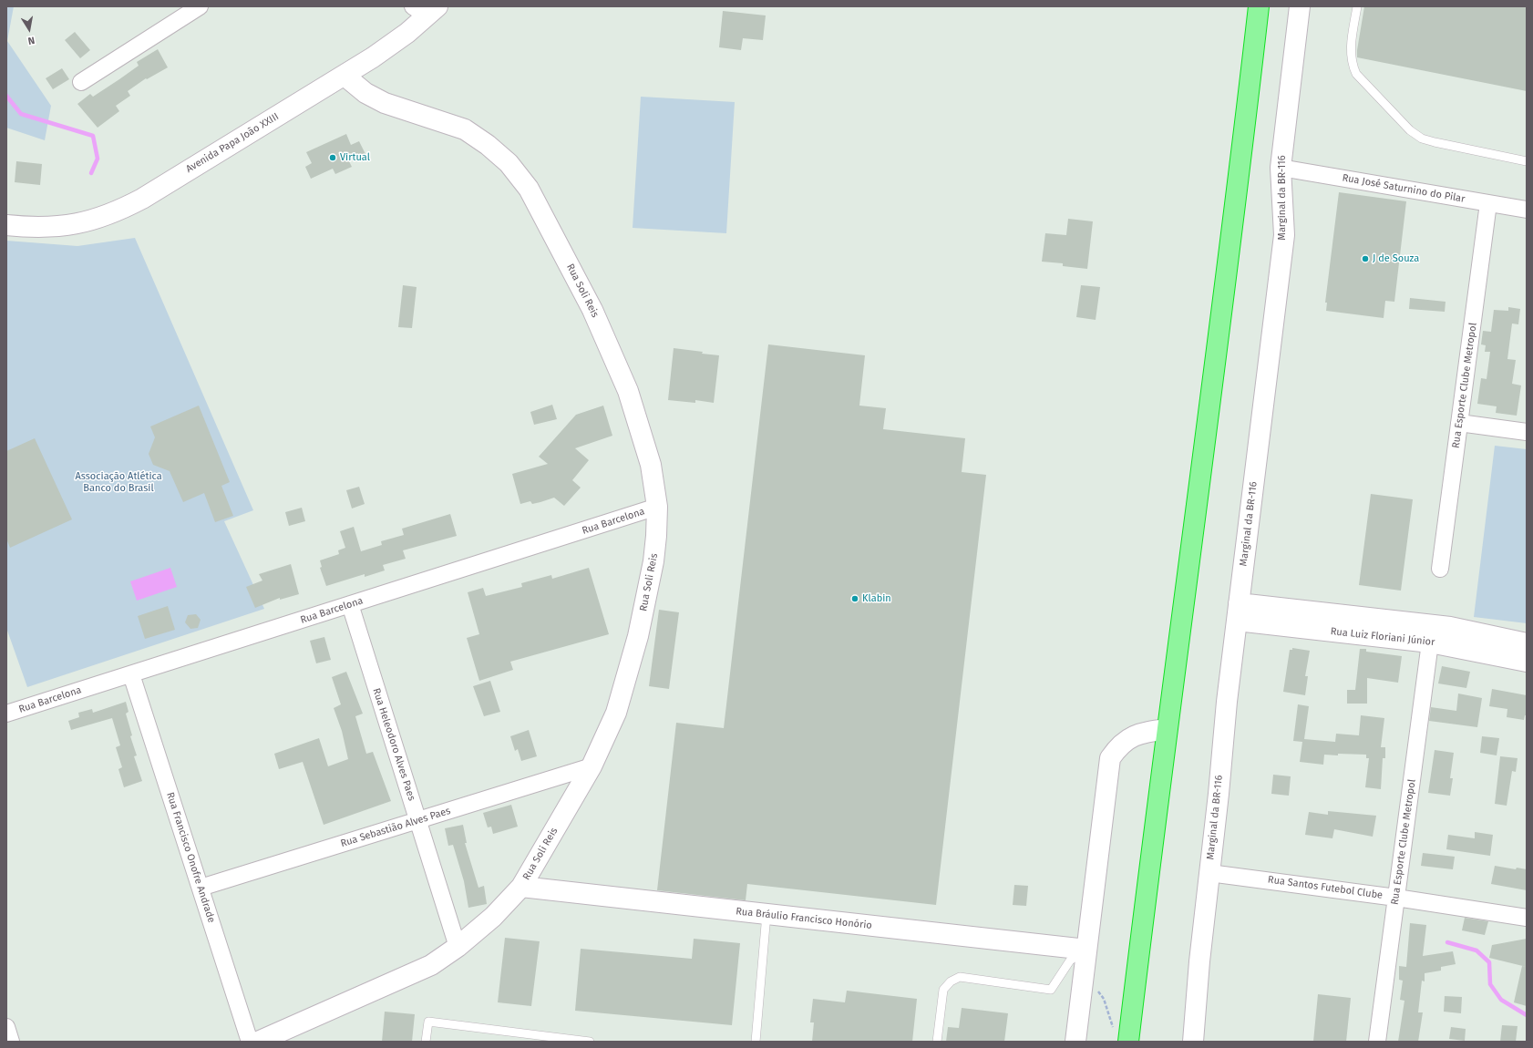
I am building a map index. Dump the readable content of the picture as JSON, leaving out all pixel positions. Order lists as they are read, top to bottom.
{
  "streets": {
    "street": [
      "Avenida Papa João XXIII",
      "Rua José Saturnino do Pilar",
      "Marginal da BR-116",
      "Rua Soli Reis",
      "Rua Esporte Clube Metropol",
      "Rua Barcelona",
      "Rua Luiz Floriani Júnior",
      "Rua Heleodoro Alves Paes",
      "Rua Sebastião Alves Paes",
      "Rua Francisco Onofre Andrade",
      "Rua Santos Futebol Clube",
      "Rua Bráulio Francisco Honório"
    ]
  },
  "crossings": [
    ["Avenida Papa João XXIII", "Rua Soli Reis"],
    ["Rua José Saturnino do Pilar", "Marginal da BR-116"],
    ["Rua José Saturnino do Pilar", "Rua Esporte Clube Metropol"],
    ["Marginal da BR-116", "Rua Luiz Floriani Júnior"],
    ["Marginal da BR-116", "Rua Santos Futebol Clube"],
    ["Rua Soli Reis", "Rua Barcelona"],
    ["Rua Soli Reis", "Rua Heleodoro Alves Paes"],
    ["Rua Soli Reis", "Rua Sebastião Alves Paes"],
    ["Rua Soli Reis", "Rua Bráulio Francisco Honório"],
    ["Rua Esporte Clube Metropol", "Rua Luiz Floriani Júnior"],
    ["Rua Esporte Clube Metropol", "Rua Santos Futebol Clube"],
    ["Rua Barcelona", "Rua Heleodoro Alves Paes"],
    ["Rua Barcelona", "Rua Francisco Onofre Andrade"],
    ["Rua Heleodoro Alves Paes", "Rua Sebastião Alves Paes"],
    ["Rua Sebastião Alves Paes", "Rua Francisco Onofre Andrade"]
  ],
  "parks": ["Associação Atlética Banco do Brasil"],
  "places": ["Virtual", "J de Souza", "Klabin"],
  "north": "bottom"
}
